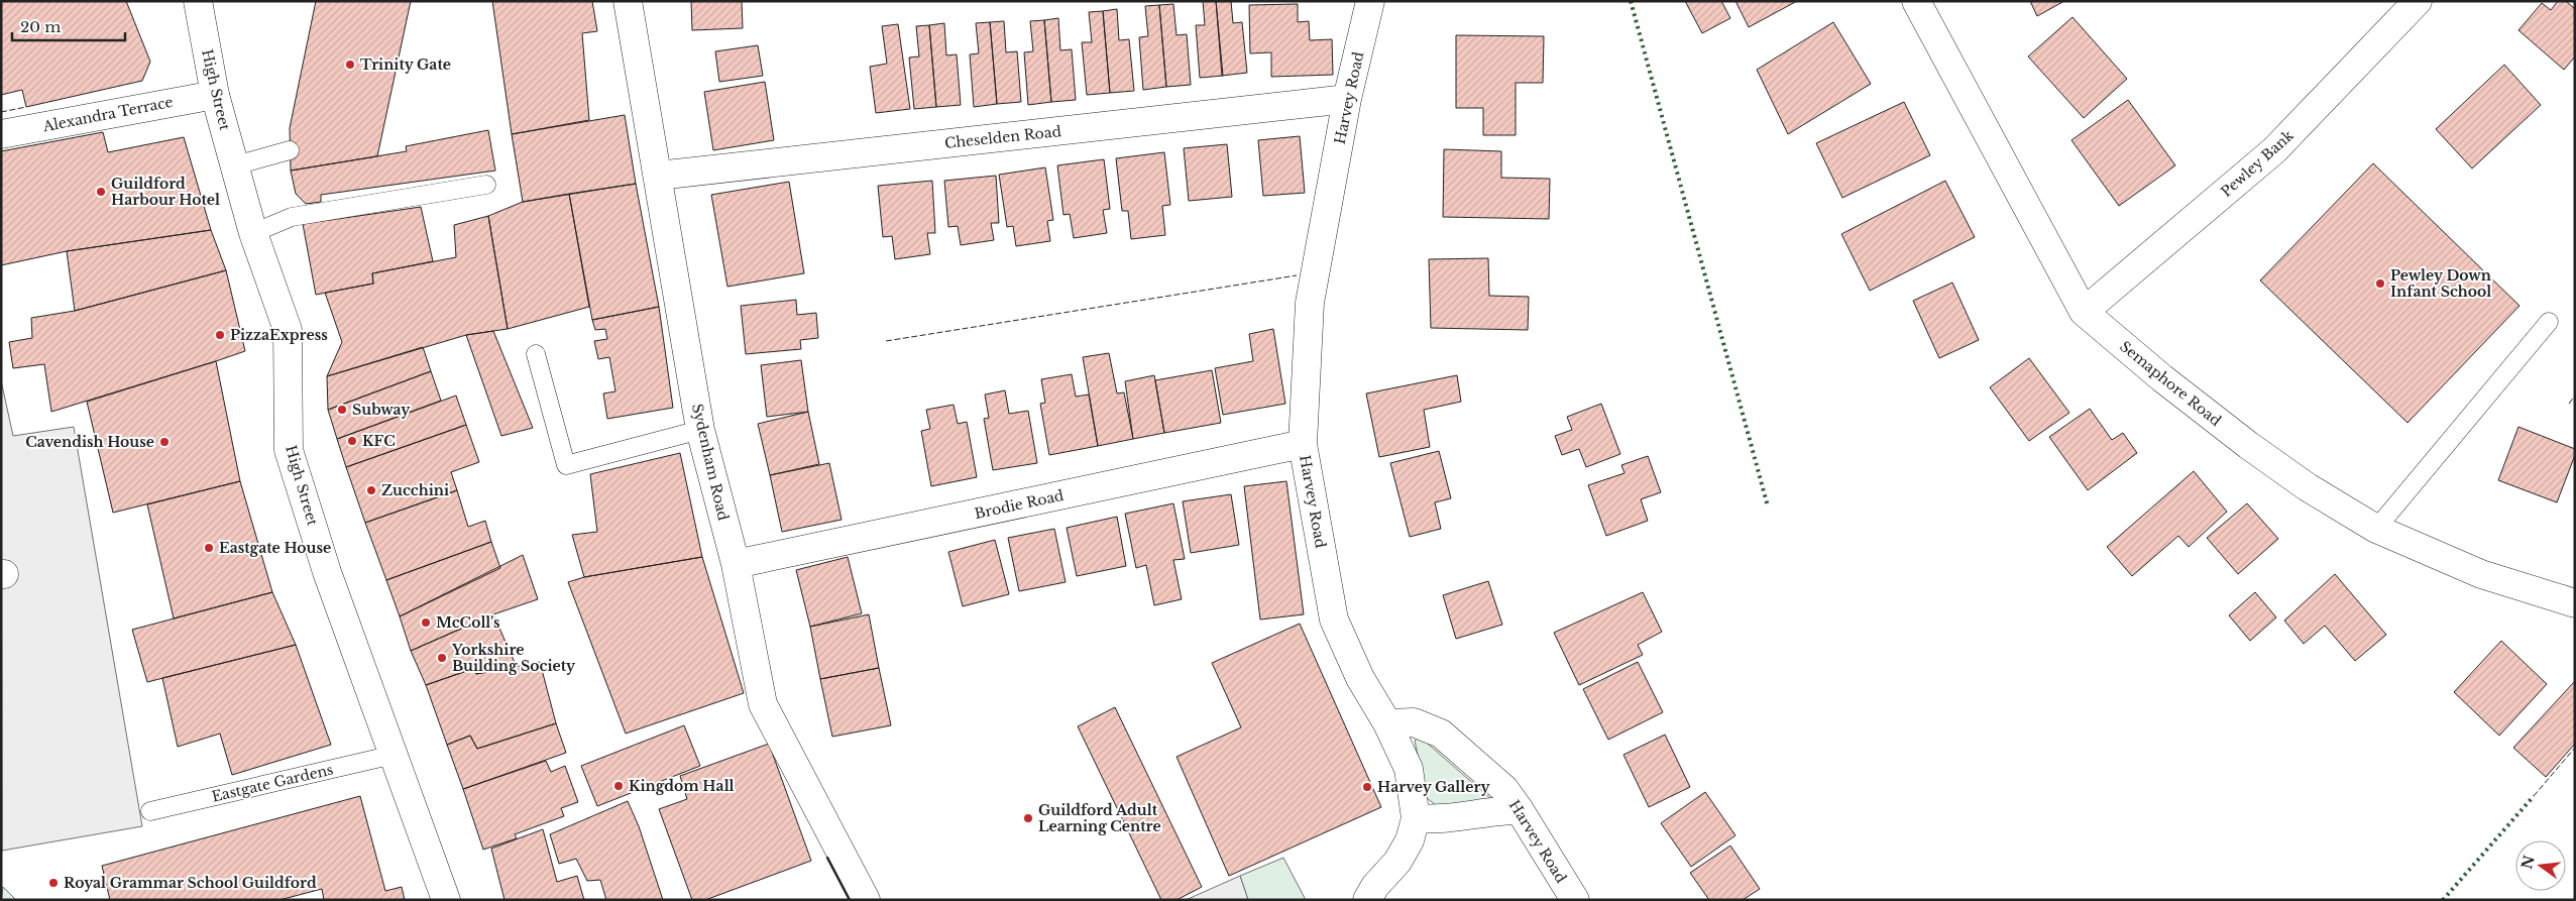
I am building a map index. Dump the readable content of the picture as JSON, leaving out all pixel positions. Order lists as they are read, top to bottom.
{
  "streets": {
    "street": [
      "High Street",
      "Harvey Road",
      "Alexandra Terrace",
      "Cheselden Road",
      "Pewley Bank",
      "Semaphore Road",
      "Sydenham Road",
      "Brodie Road"
    ],
    "lane": ["Eastgate Gardens"]
  },
  "crossings": [
    ["High Street", "Alexandra Terrace"],
    ["High Street", "Eastgate Gardens"],
    ["Harvey Road", "Cheselden Road"],
    ["Harvey Road", "Brodie Road"],
    ["Cheselden Road", "Sydenham Road"],
    ["Pewley Bank", "Semaphore Road"],
    ["Sydenham Road", "Brodie Road"]
  ],
  "places": [
    "Trinity Gate",
    "Guildford Harbour Hotel",
    "Pewley Down Infant School",
    "PizzaExpress",
    "Subway",
    "KFC",
    "Cavendish House",
    "Zucchini",
    "Eastgate House",
    "McColl's",
    "Yorkshire Building Society",
    "Kingdom Hall",
    "Harvey Gallery",
    "Guildford Adult Learning Centre",
    "Royal Grammar School Guildford"
  ],
  "scale_bar": "20 m",
  "north": "left"
}
